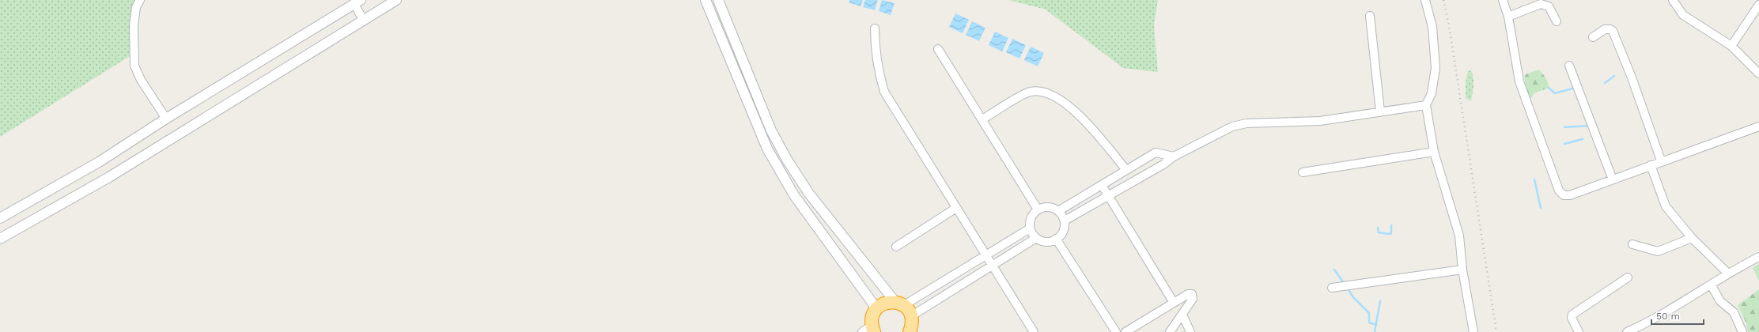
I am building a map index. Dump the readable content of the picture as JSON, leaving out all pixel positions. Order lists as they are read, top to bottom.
{
  "scale_bar": "50 m"
}
